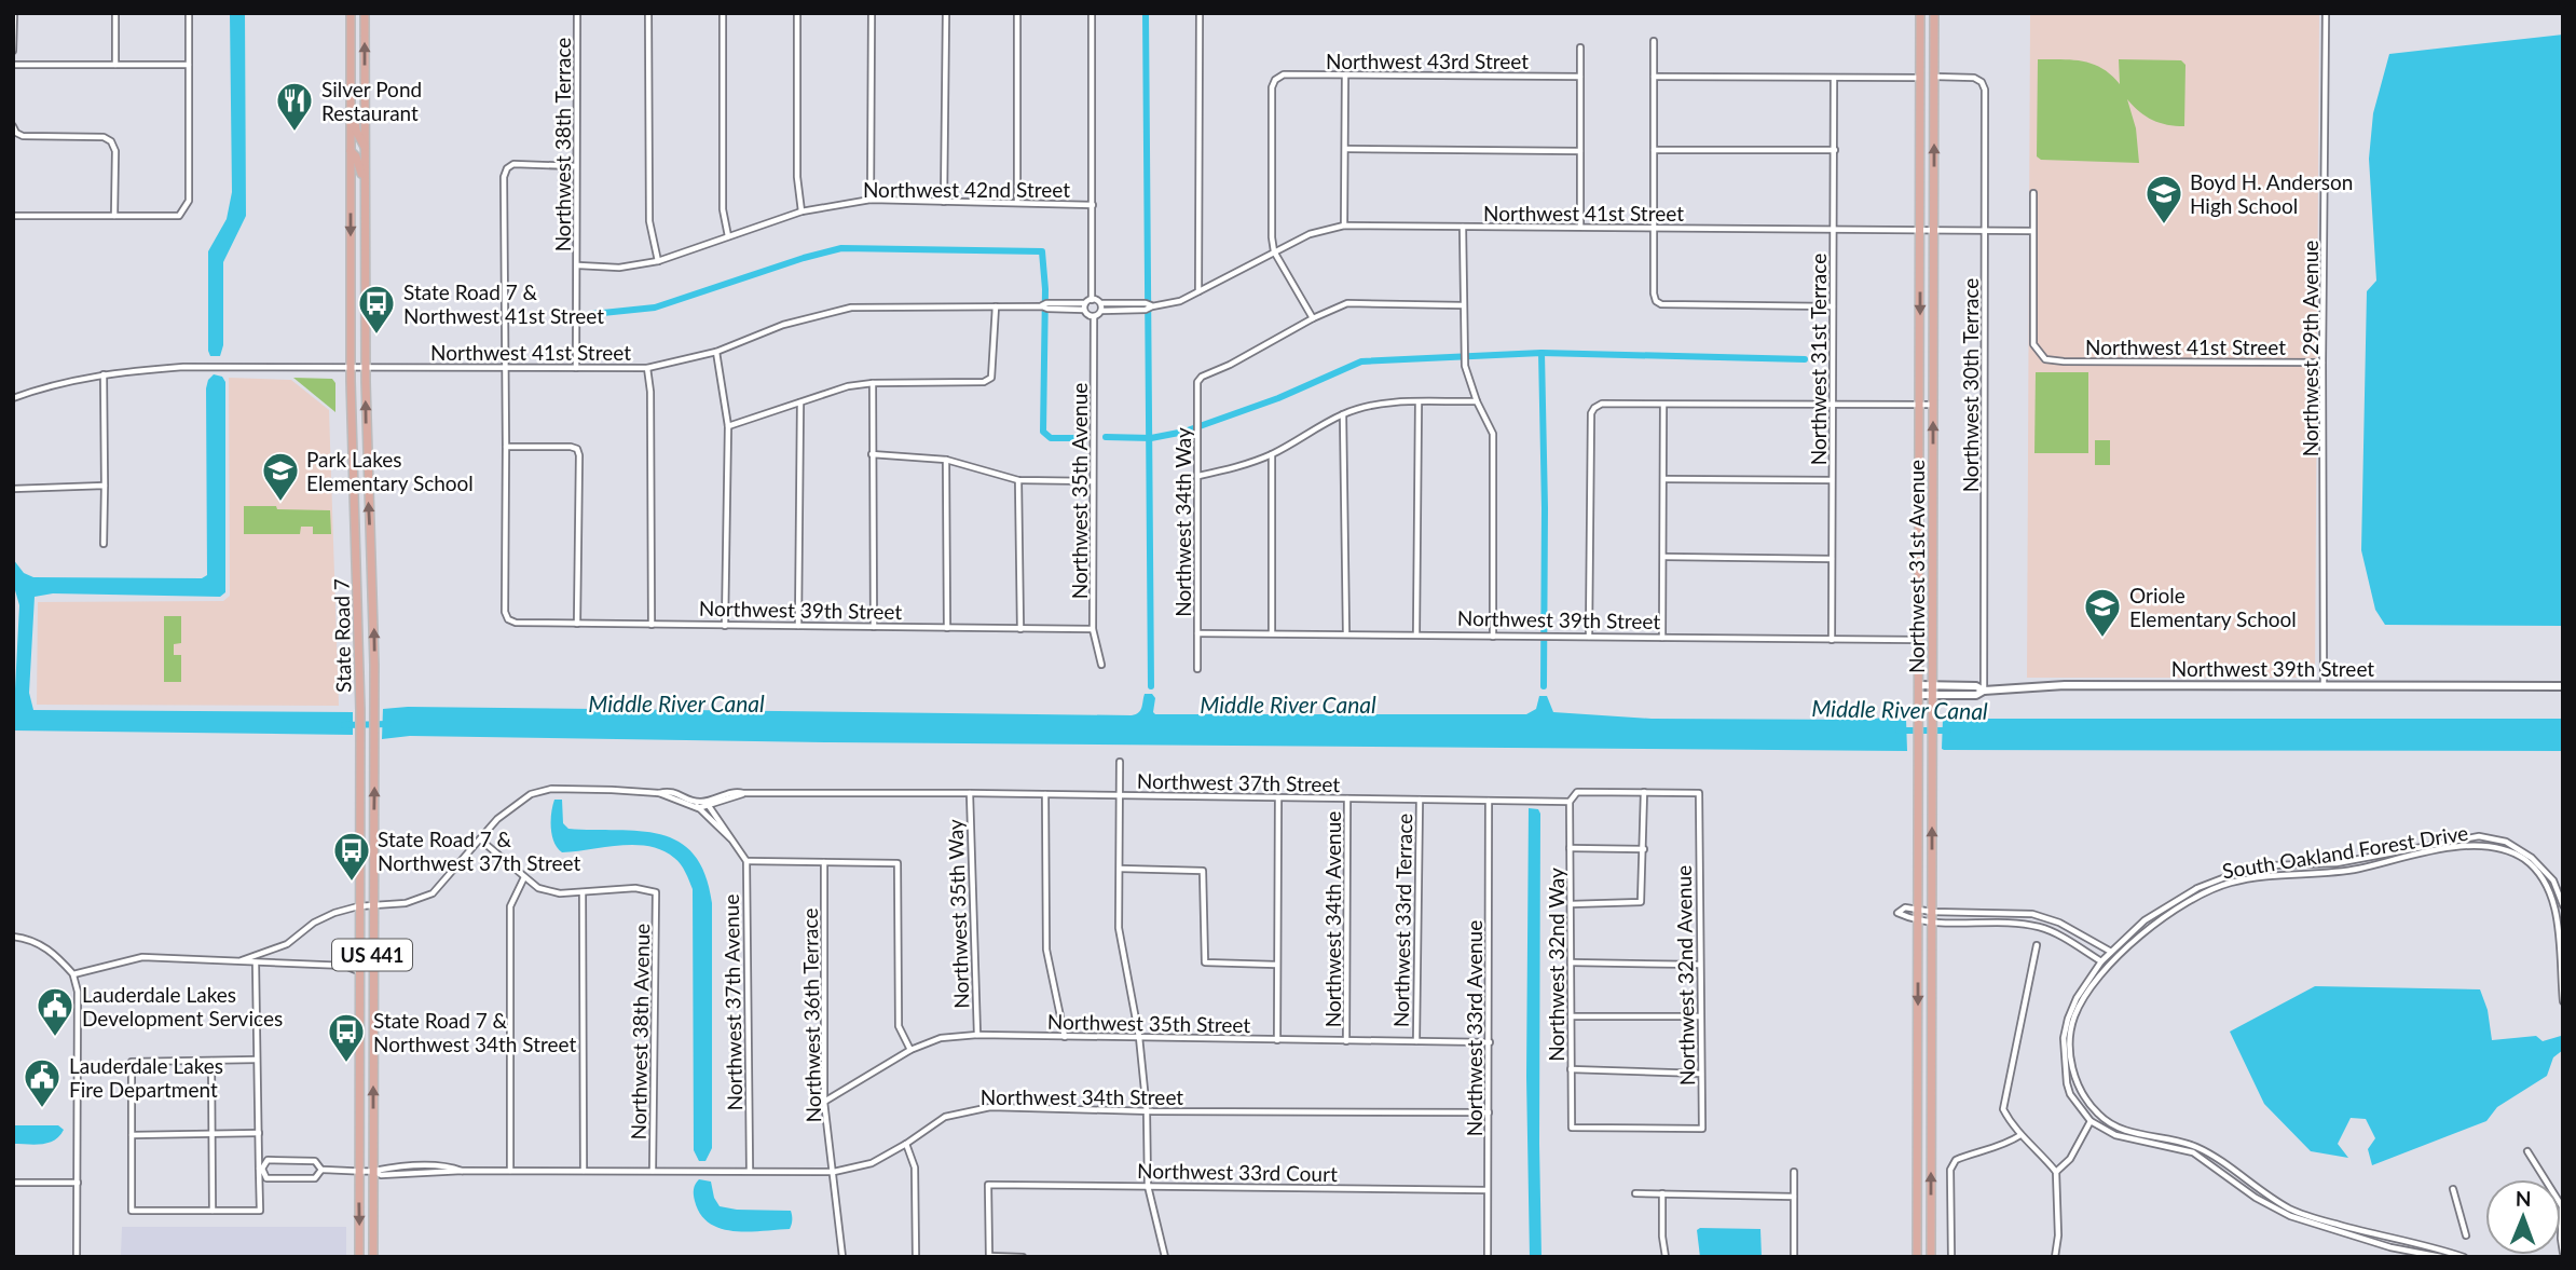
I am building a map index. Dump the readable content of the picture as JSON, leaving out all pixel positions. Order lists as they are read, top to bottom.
{
  "streets": {
    "main road": ["Northwest 31st Avenue", "State Road 7", "US 441"],
    "street": [
      "Northwest 43rd Street",
      "Northwest 38th Terrace",
      "Northwest 42nd Street",
      "Northwest 41st Street",
      "Northwest 29th Avenue",
      "Northwest 31st Terrace",
      "Northwest 30th Terrace",
      "Northwest 35th Avenue",
      "Northwest 34th Way",
      "Northwest 39th Street",
      "Northwest 37th Street",
      "South Oakland Forest Drive",
      "Northwest 35th Way",
      "Northwest 34th Avenue",
      "Northwest 33rd Terrace",
      "Northwest 32nd Way",
      "Northwest 32nd Avenue",
      "Northwest 37th Avenue",
      "Northwest 36th Terrace",
      "Northwest 35th Street",
      "Northwest 33rd Avenue",
      "Northwest 38th Avenue",
      "Northwest 34th Street",
      "Northwest 33rd Court"
    ]
  },
  "crossings": [
    ["Northwest 43rd Street", "Northwest 41st Street"],
    ["Northwest 38th Terrace", "Northwest 42nd Street"],
    ["Northwest 38th Terrace", "Northwest 41st Street"],
    ["Northwest 41st Street", "Northwest 29th Avenue"],
    ["Northwest 41st Street", "Northwest 31st Terrace"],
    ["Northwest 41st Street", "Northwest 30th Terrace"],
    ["Northwest 41st Street", "Northwest 31st Avenue"],
    ["Northwest 41st Street", "State Road 7"],
    ["Northwest 29th Avenue", "Northwest 39th Street"],
    ["Northwest 31st Terrace", "Northwest 39th Street"],
    ["Northwest 30th Terrace", "Northwest 31st Avenue"],
    ["Northwest 30th Terrace", "Northwest 39th Street"],
    ["Northwest 35th Avenue", "Northwest 39th Street"],
    ["Northwest 34th Way", "Northwest 39th Street"],
    ["Northwest 31st Avenue", "Northwest 39th Street"],
    ["State Road 7", "Northwest 37th Street"],
    ["State Road 7", "Northwest 34th Street"],
    ["Northwest 37th Street", "Northwest 35th Way"],
    ["Northwest 37th Street", "Northwest 34th Avenue"],
    ["Northwest 37th Street", "Northwest 33rd Terrace"],
    ["Northwest 37th Street", "Northwest 32nd Way"],
    ["Northwest 37th Street", "Northwest 32nd Avenue"],
    ["Northwest 37th Street", "Northwest 33rd Avenue"],
    ["Northwest 35th Way", "Northwest 35th Street"],
    ["Northwest 34th Avenue", "Northwest 35th Street"],
    ["Northwest 33rd Terrace", "Northwest 35th Street"],
    ["Northwest 32nd Way", "Northwest 32nd Avenue"],
    ["Northwest 37th Avenue", "Northwest 34th Street"],
    ["Northwest 36th Terrace", "Northwest 35th Street"],
    ["Northwest 36th Terrace", "Northwest 34th Street"],
    ["Northwest 35th Street", "Northwest 33rd Avenue"],
    ["Northwest 33rd Avenue", "Northwest 34th Street"],
    ["Northwest 33rd Avenue", "Northwest 33rd Court"],
    ["Northwest 38th Avenue", "Northwest 34th Street"]
  ],
  "water": ["Middle River Canal"],
  "places": {
    "restaurant": ["Silver Pond Restaurant"],
    "school or university": ["Boyd H. Anderson High School", "Park Lakes Elementary School", "Oriole Elementary School"],
    "bus stop": ["State Road 7 & Northwest 41st Street", "State Road 7 & Northwest 37th Street", "State Road 7 & Northwest 34th Street"],
    "public building": ["Lauderdale Lakes Development Services", "Lauderdale Lakes Fire Department"]
  },
  "north": "top"
}
